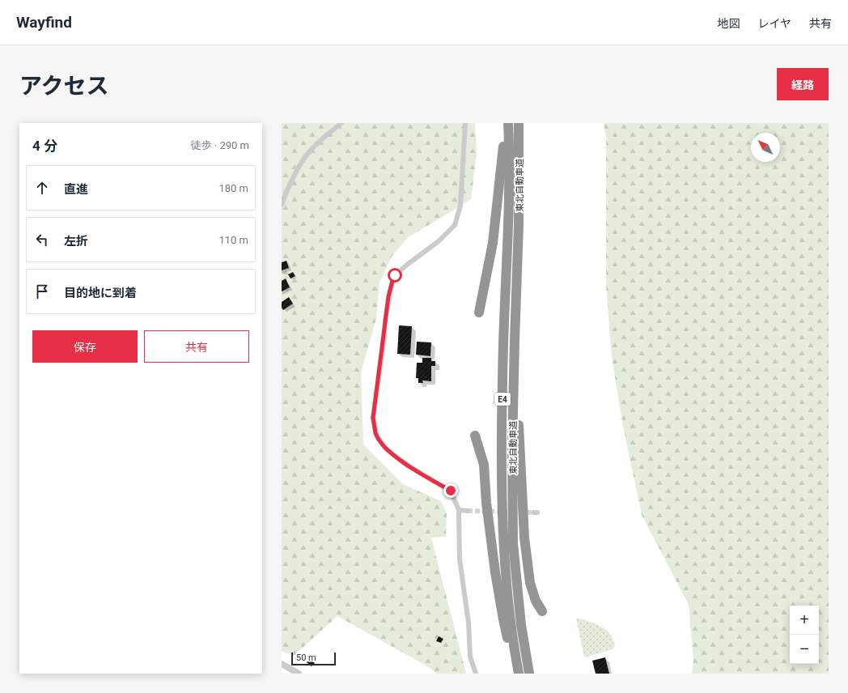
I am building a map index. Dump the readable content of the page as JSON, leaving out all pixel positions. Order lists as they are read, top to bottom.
{
  "streets": {
    "highway": ["東北自動車道", "E4"]
  },
  "scale_bar": "50 m",
  "north": "top left",
  "page": {
    "header": "Wayfind",
    "nav": ["地図", "レイヤ", "共有"],
    "title": "アクセス",
    "buttons": [
      "経路",
      ["保存", "共有"]
    ],
    "heading": ["4 分", "徒歩 · 290 m"],
    "list": [
      ["直進", "180 m"],
      ["左折", "110 m"],
      "目的地に到着"
    ],
    "map_buttons": ["+", "−"],
    "scale": "50 m"
  }
}
